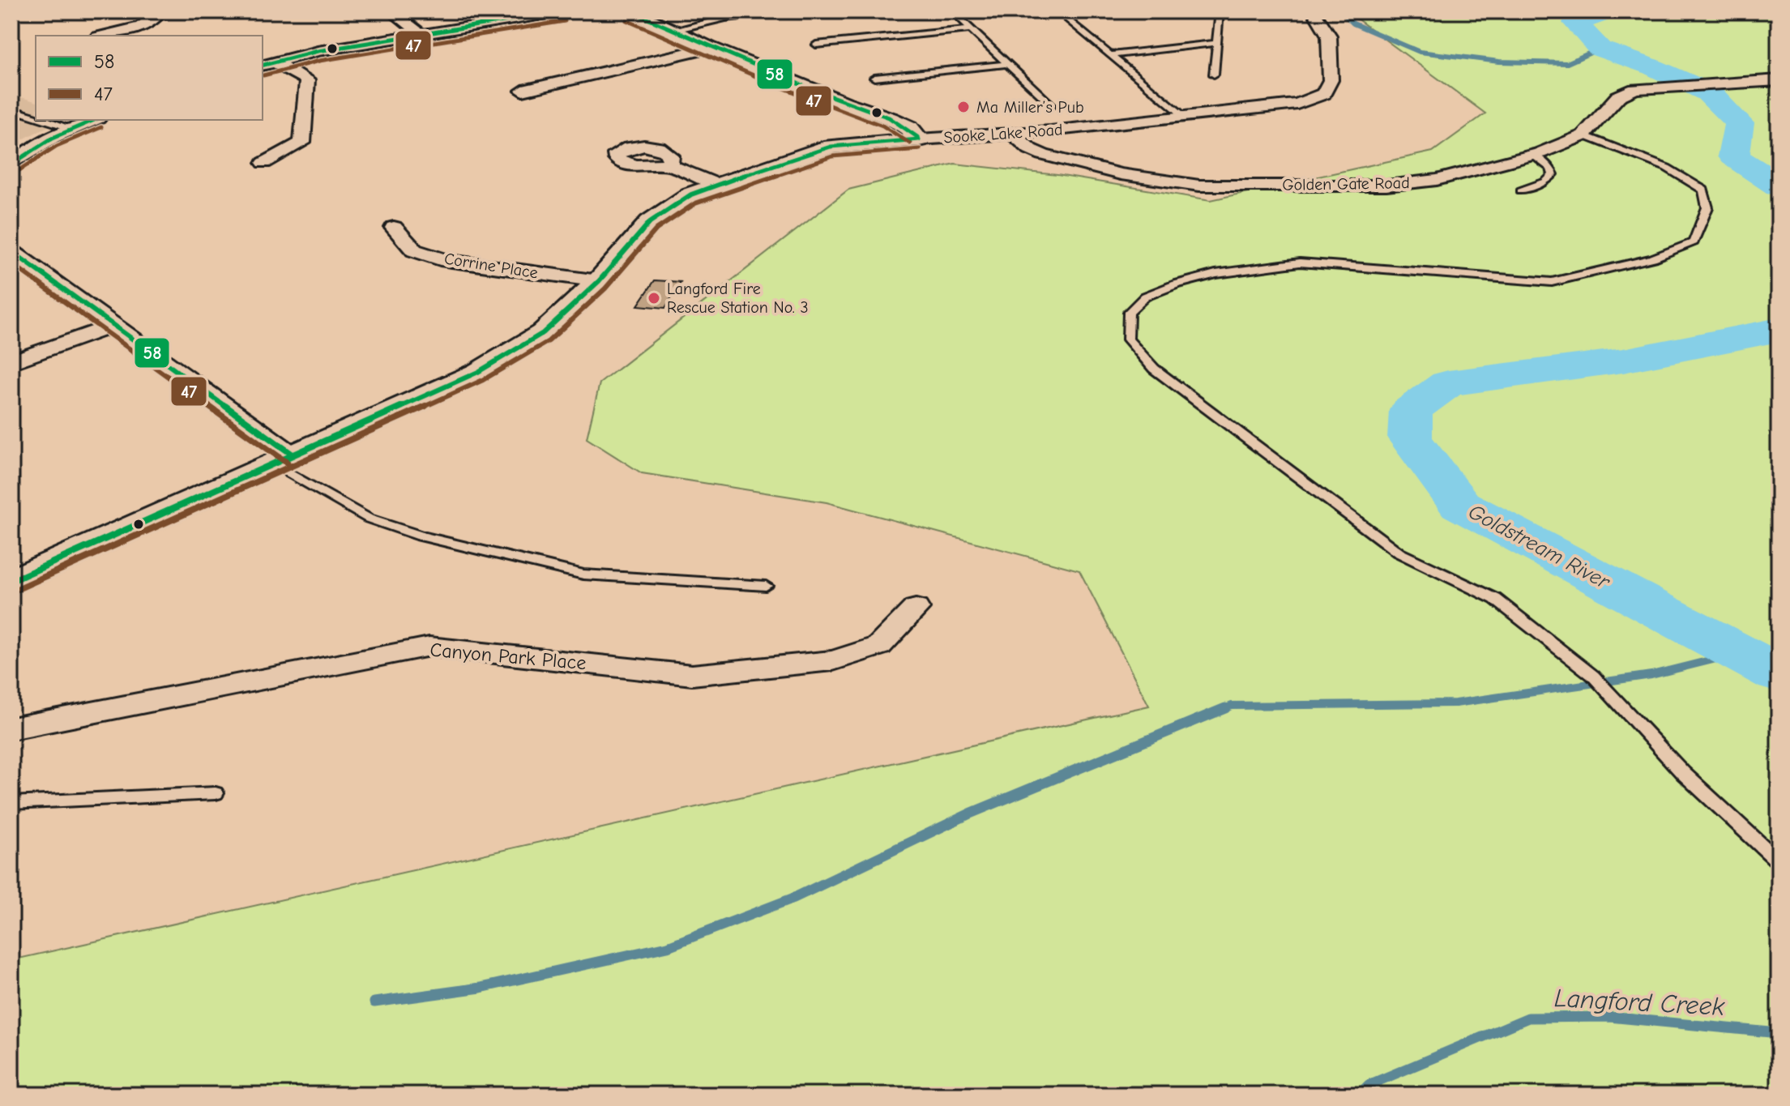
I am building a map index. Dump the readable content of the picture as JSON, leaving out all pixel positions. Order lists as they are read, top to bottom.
{
  "streets": {
    "street": [
      "Sooke Lake Road",
      "Golden Gate Road",
      "Corrine Place",
      "Canyon Park Place"
    ]
  },
  "crossings": [
    ["Sooke Lake Road", "Golden Gate Road"],
    ["Sooke Lake Road", "Corrine Place"]
  ],
  "water": ["Goldstream River", "Langford Creek"],
  "places": ["Ma Miller’s Pub", "Langford Fire Rescue Station No. 3"],
  "lines": ["transit line 58", "transit line 47"],
  "legend": ["58", "47"]
}
